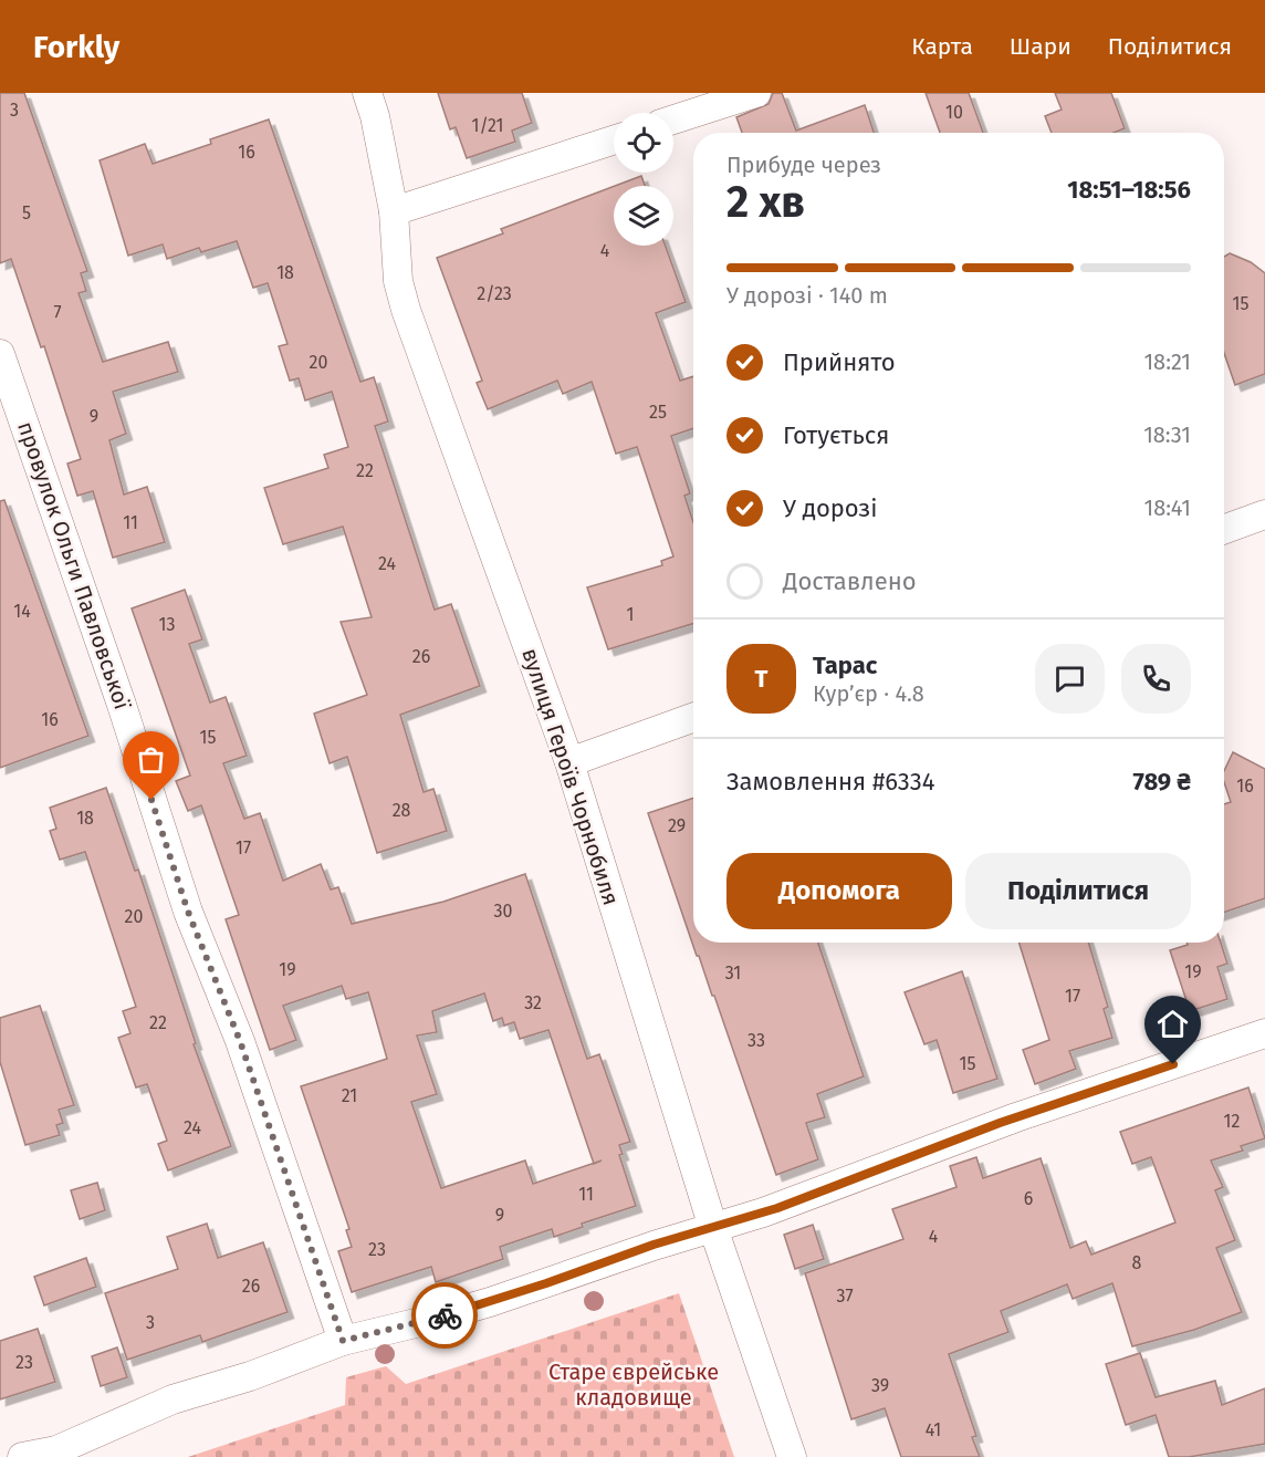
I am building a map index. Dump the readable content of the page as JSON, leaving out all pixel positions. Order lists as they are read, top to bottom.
{
  "streets": {
    "street": ["провулок Ольги Павловської", "вулиця Героїв Чорнобиля"]
  },
  "parks": ["Старе єврейське кладовище"],
  "house_numbers": [
    "3",
    "10",
    "1/21",
    "16",
    "5",
    "4",
    "18",
    "2/23",
    "15",
    "7",
    "20",
    "25",
    "9",
    "22",
    "11",
    "24",
    "14",
    "1",
    "13",
    "26",
    "16",
    "15",
    "16",
    "28",
    "18",
    "29",
    "17",
    "30",
    "20",
    "19",
    "19",
    "31",
    "17",
    "32",
    "22",
    "33",
    "15",
    "21",
    "12",
    "24",
    "11",
    "6",
    "9",
    "4",
    "23",
    "8",
    "26",
    "37",
    "3",
    "23",
    "39",
    "41"
  ],
  "page": {
    "header": "Forkly",
    "nav": ["Карта", "Шари", "Поділитися"],
    "heading": ["2 хв", "Прибуде через", "18:51–18:56"],
    "panel": [
      "Тарас",
      "Кур’єр · 4.8",
      "Замовлення #6334",
      "789 ₴"
    ],
    "bar": "У дорозі · 140 m",
    "list": [
      ["Прийнято", "18:21"],
      ["Готується", "18:31"],
      ["У дорозі", "18:41"],
      "Доставлено"
    ],
    "round": "Т",
    "buttons": ["Допомога", "Поділитися"]
  }
}
